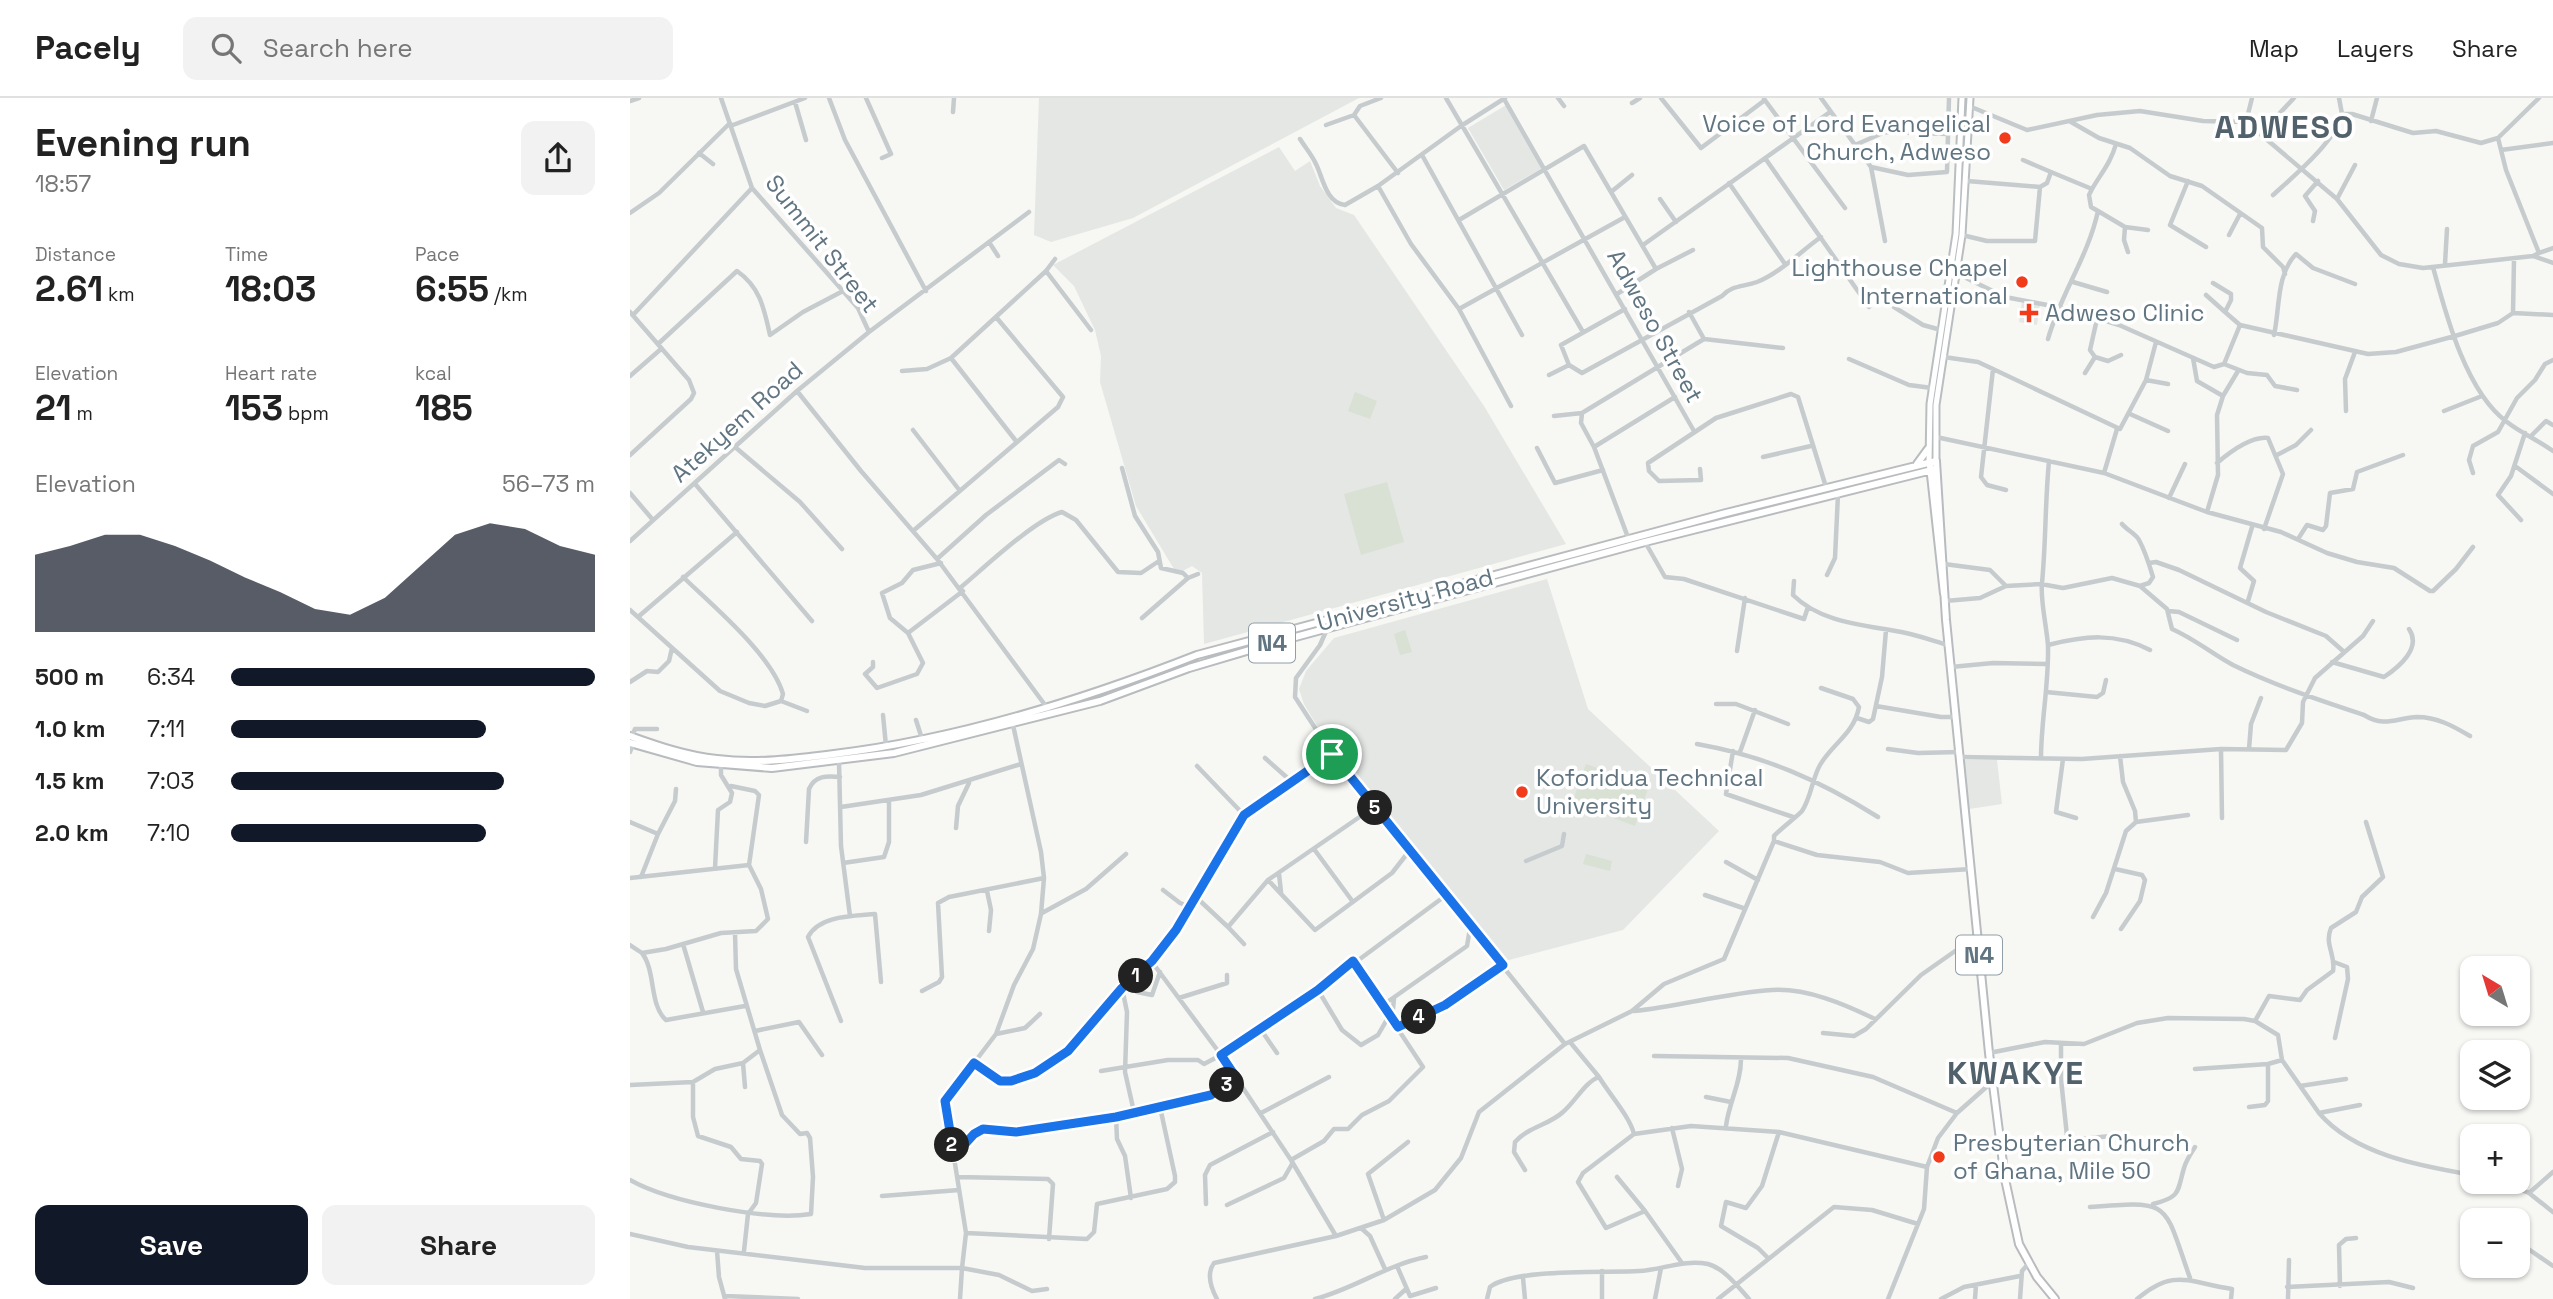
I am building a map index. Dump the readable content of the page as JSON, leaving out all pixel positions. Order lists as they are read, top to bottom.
{
  "streets": {
    "highway": ["University Road", "N4"],
    "street": ["Summit Street", "Adweso Street", "Atekyem Road"]
  },
  "crossings": [
    ["Summit Street", "Atekyem Road"],
    ["University Road", "N4"]
  ],
  "districts": ["ADWESO", "KWAKYE"],
  "places": {
    "other": [
      "Voice of Lord Evangelical Church, Adweso",
      "Lighthouse Chapel International",
      "Koforidua Technical University",
      "Presbyterian Church of Ghana, Mile 50"
    ],
    "health": ["Adweso Clinic"]
  },
  "north": "top left",
  "page": {
    "header": "Pacely",
    "search": "Search here",
    "nav": ["Map", "Layers", "Share"],
    "heading": ["Evening run", "18:57"],
    "stats": [
      ["Distance", "2.61 km"],
      ["Time", "18:03"],
      ["Pace", "6:55 /km"],
      ["Elevation", "21 m"],
      ["Heart rate", "153 bpm"],
      ["kcal", "185"]
    ],
    "chart": ["Elevation", "56–73 m"],
    "list": [
      {
        "name": "500 m",
        "note": "6:34"
      },
      {
        "name": "1.0 km",
        "note": "7:11"
      },
      {
        "name": "1.5 km",
        "note": "7:03"
      },
      {
        "name": "2.0 km",
        "note": "7:10"
      }
    ],
    "pins": [
      "5",
      "1",
      "4",
      "3",
      "2"
    ],
    "map_buttons": ["+", "−"],
    "buttons": ["Save", "Share"]
  }
}
